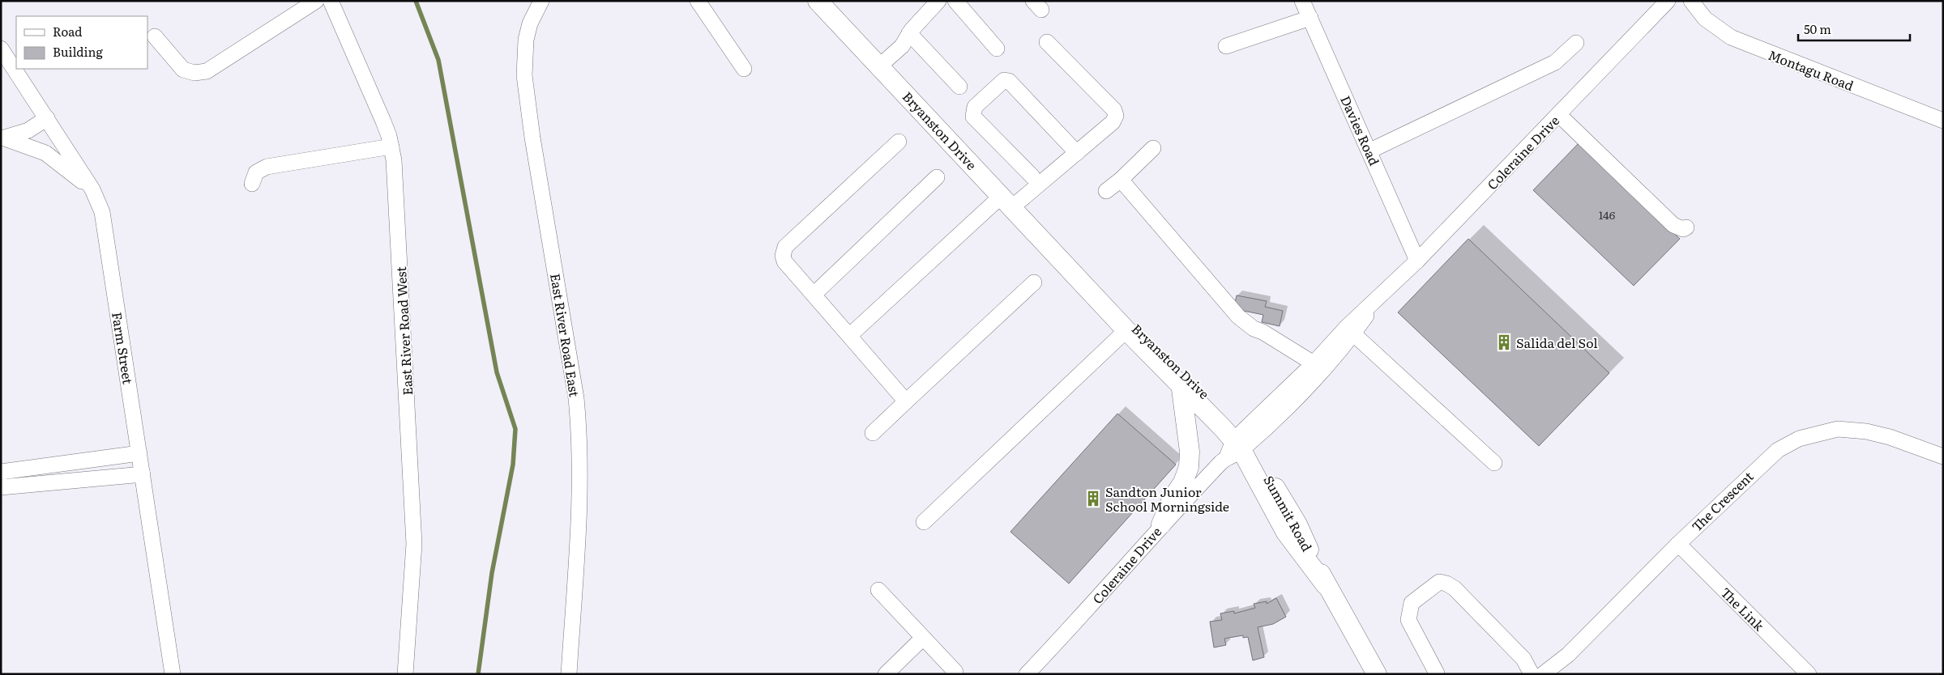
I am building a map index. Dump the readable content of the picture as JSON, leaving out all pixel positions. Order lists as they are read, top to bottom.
{
  "streets": {
    "main road": ["Bryanston Drive", "Summit Road"],
    "street": [
      "Montagu Road",
      "Davies Road",
      "Coleraine Drive",
      "East River Road West",
      "East River Road East",
      "Farm Street",
      "The Crescent",
      "The Link"
    ]
  },
  "crossings": [
    ["Bryanston Drive", "Coleraine Drive"],
    ["Bryanston Drive", "Summit Road"],
    ["Davies Road", "Coleraine Drive"],
    ["Coleraine Drive", "Summit Road"],
    ["The Crescent", "The Link"]
  ],
  "places": {
    "building": ["Salida del Sol", "Sandton Junior School Morningside"]
  },
  "house_numbers": ["146"],
  "legend": ["Road", "Building"],
  "scale_bar": "50 m"
}
